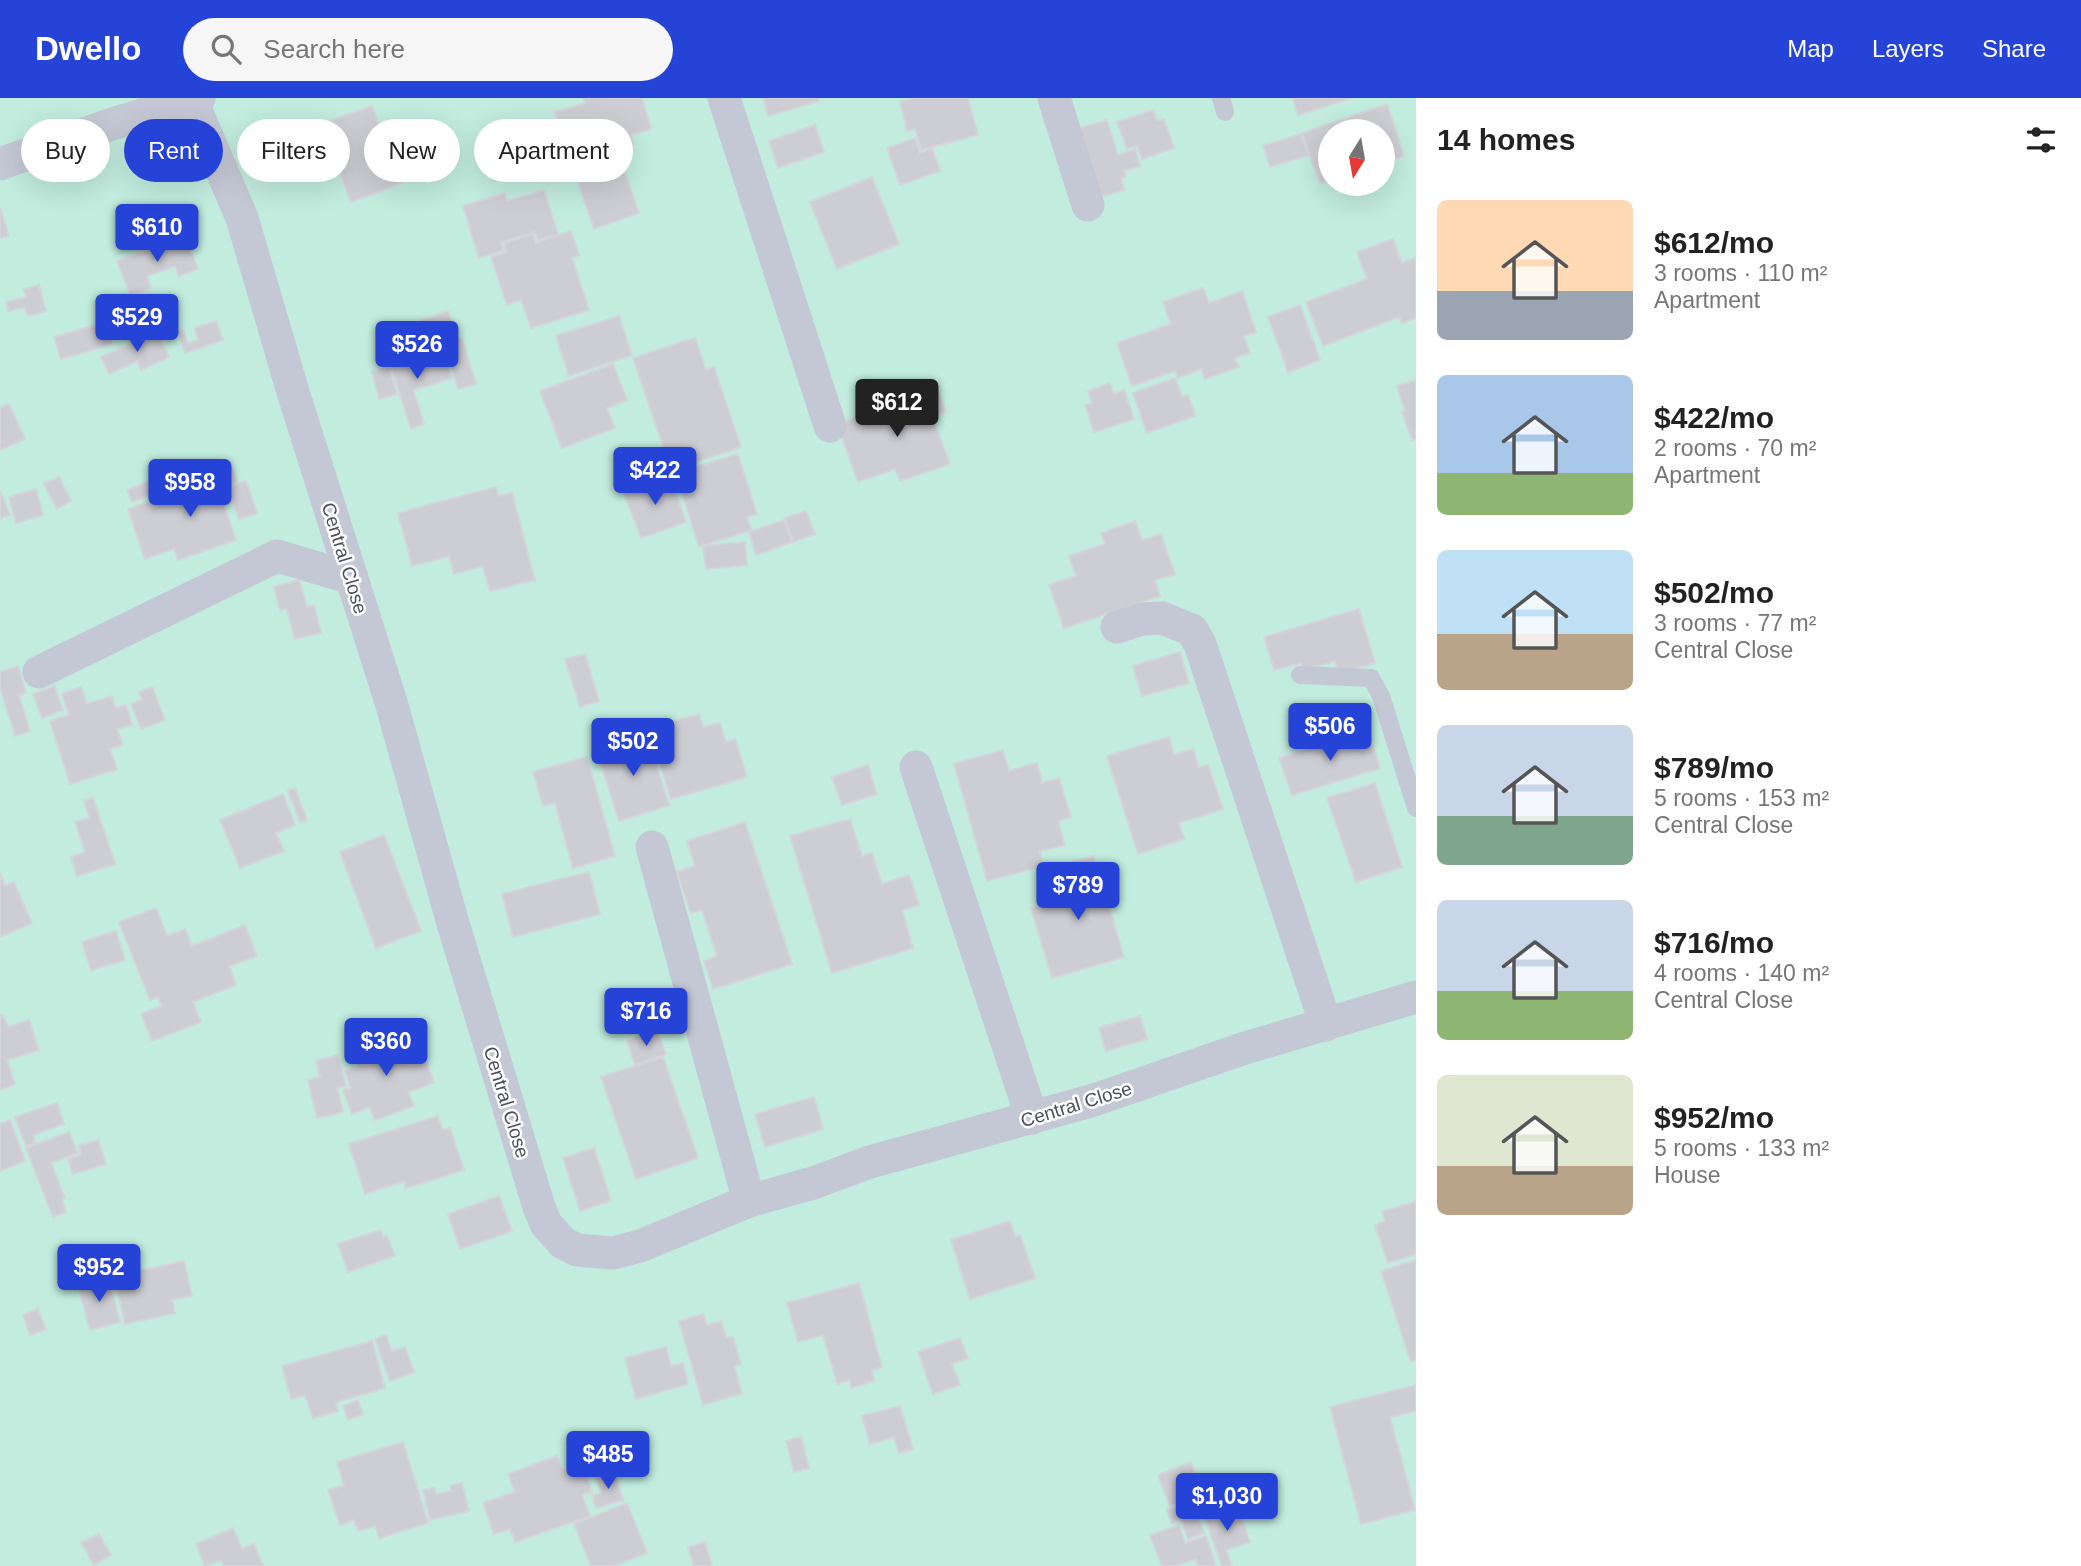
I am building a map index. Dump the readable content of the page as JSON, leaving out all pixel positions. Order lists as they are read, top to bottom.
{
  "streets": {
    "street": ["Central Close"]
  },
  "north": "bottom",
  "page": {
    "header": "Dwello",
    "search": "Search here",
    "nav": ["Map", "Layers", "Share"],
    "heading": "14 homes",
    "chip": [
      "Buy",
      "Rent",
      "Filters",
      "New",
      "Apartment"
    ],
    "list": [
      {
        "name": "$612/mo",
        "note": "3 rooms · 110 m² · Apartment"
      },
      {
        "name": "$422/mo",
        "note": "2 rooms · 70 m² · Apartment"
      },
      {
        "name": "$502/mo",
        "note": "3 rooms · 77 m² · Central Close"
      },
      {
        "name": "$789/mo",
        "note": "5 rooms · 153 m² · Central Close"
      },
      {
        "name": "$716/mo",
        "note": "4 rooms · 140 m² · Central Close"
      },
      {
        "name": "$952/mo",
        "note": "5 rooms · 133 m² · House"
      }
    ],
    "price": [
      "$610",
      "$529",
      "$526",
      "$612",
      "$422",
      "$958",
      "$506",
      "$502",
      "$789",
      "$716",
      "$360",
      "$952",
      "$485",
      "$1,030"
    ]
  }
}
